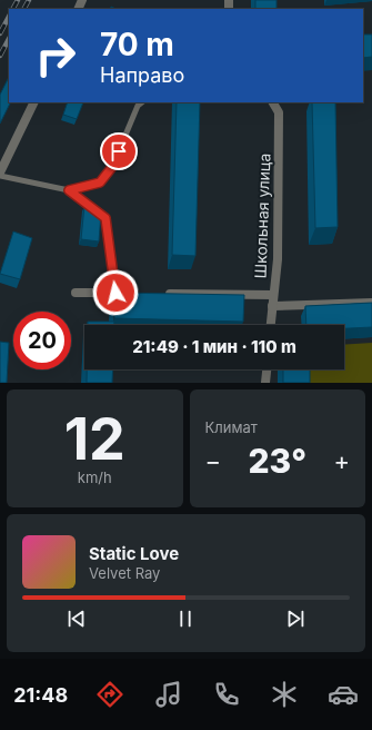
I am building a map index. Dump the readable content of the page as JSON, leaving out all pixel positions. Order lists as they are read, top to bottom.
{
  "streets": {
    "street": ["Школьная улица"]
  },
  "page": {
    "turn": ["70 m", "Направо"],
    "limit": "20",
    "trip": "21:49 · 1 мин · 110 m",
    "tile": [
      ["12", "km/h"],
      "Климат"
    ],
    "heat": ["−", "23°", "+"],
    "song": ["Static Love", "Velvet Ray"],
    "tabs": "21:48"
  }
}
